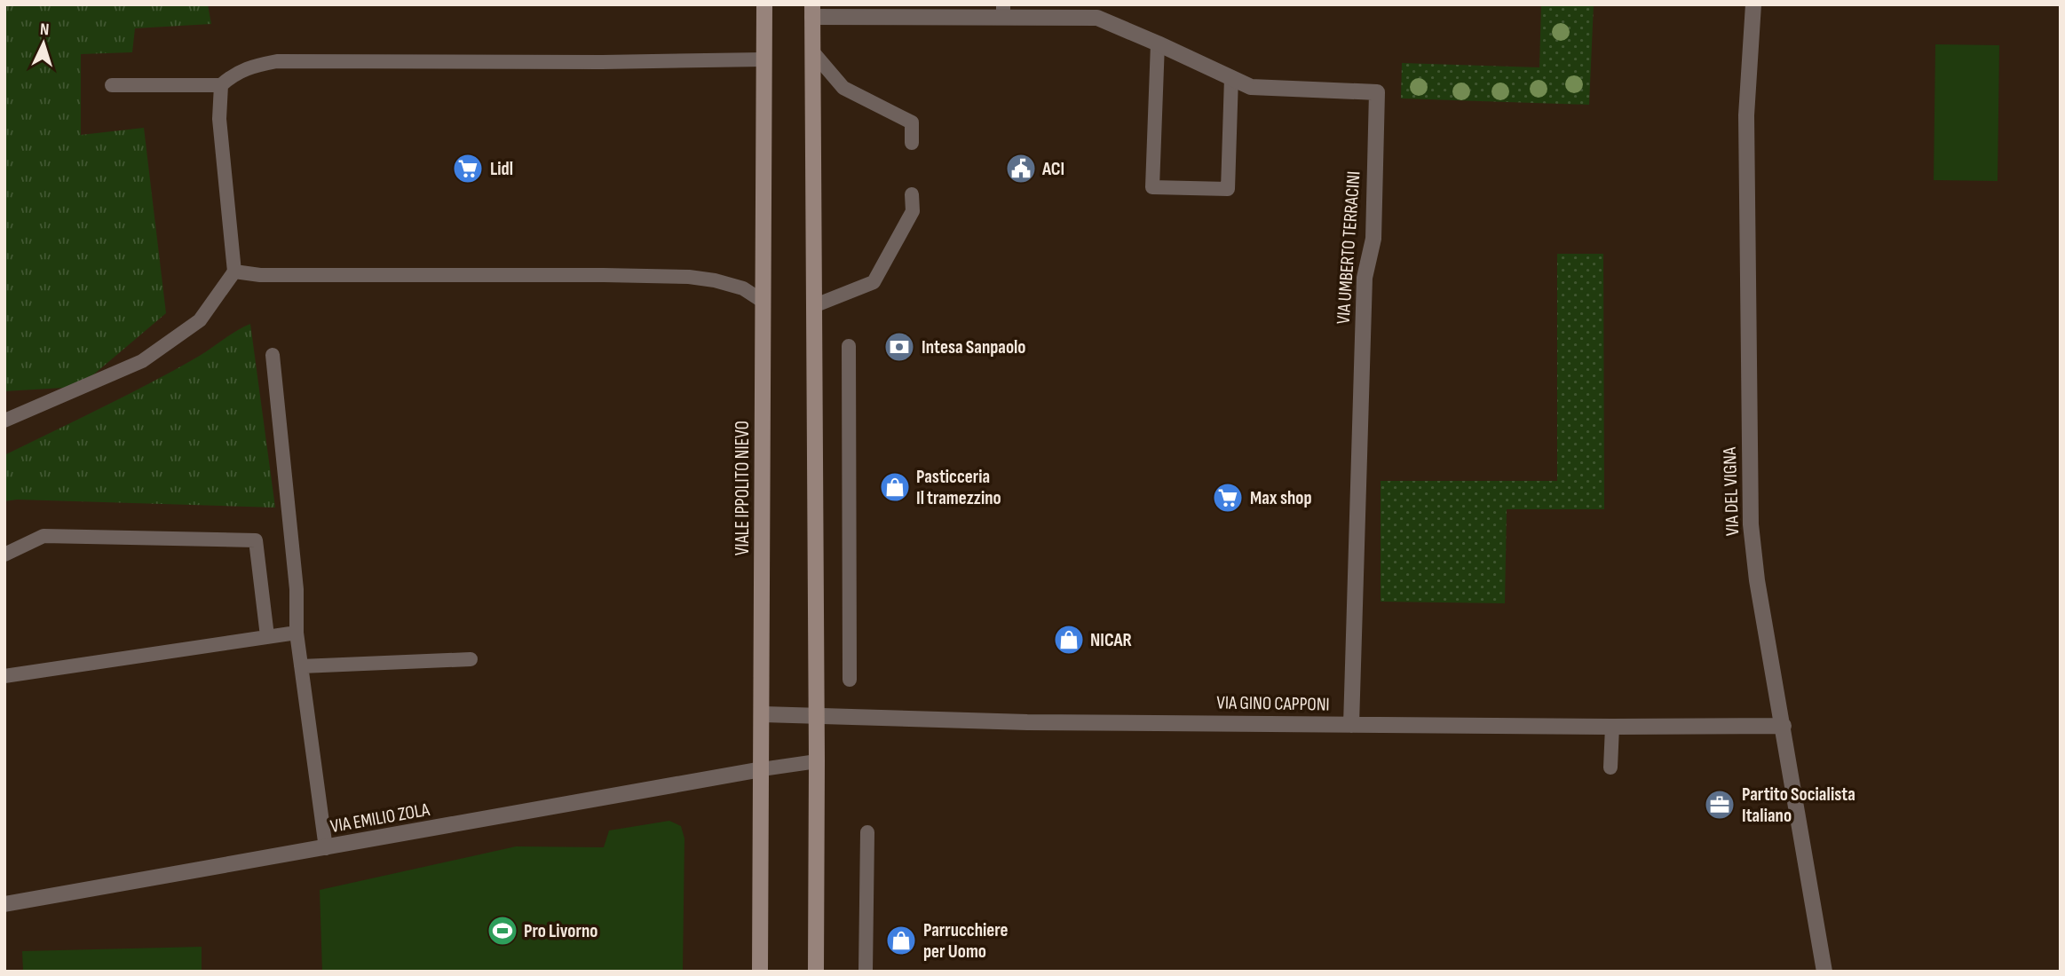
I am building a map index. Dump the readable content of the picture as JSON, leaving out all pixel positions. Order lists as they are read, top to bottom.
{
  "streets": {
    "main road": ["VIALE IPPOLITO NIEVO"],
    "street": [
      "VIA UMBERTO TERRACINI",
      "VIA DEL VIGNA",
      "VIA GINO CAPPONI",
      "VIA EMILIO ZOLA"
    ]
  },
  "crossings": [
    ["VIA UMBERTO TERRACINI", "VIA GINO CAPPONI"],
    ["VIALE IPPOLITO NIEVO", "VIA GINO CAPPONI"],
    ["VIALE IPPOLITO NIEVO", "VIA EMILIO ZOLA"],
    ["VIA DEL VIGNA", "VIA GINO CAPPONI"]
  ],
  "places": {
    "supermarket": ["Lidl", "Max shop"],
    "public building": ["ACI"],
    "bank": ["Intesa Sanpaolo"],
    "shop": ["Pasticceria Il tramezzino", "NICAR", "Parrucchiere per Uomo"],
    "office": ["Partito Socialista Italiano"],
    "sports": ["Pro Livorno"]
  },
  "north": "top"
}
